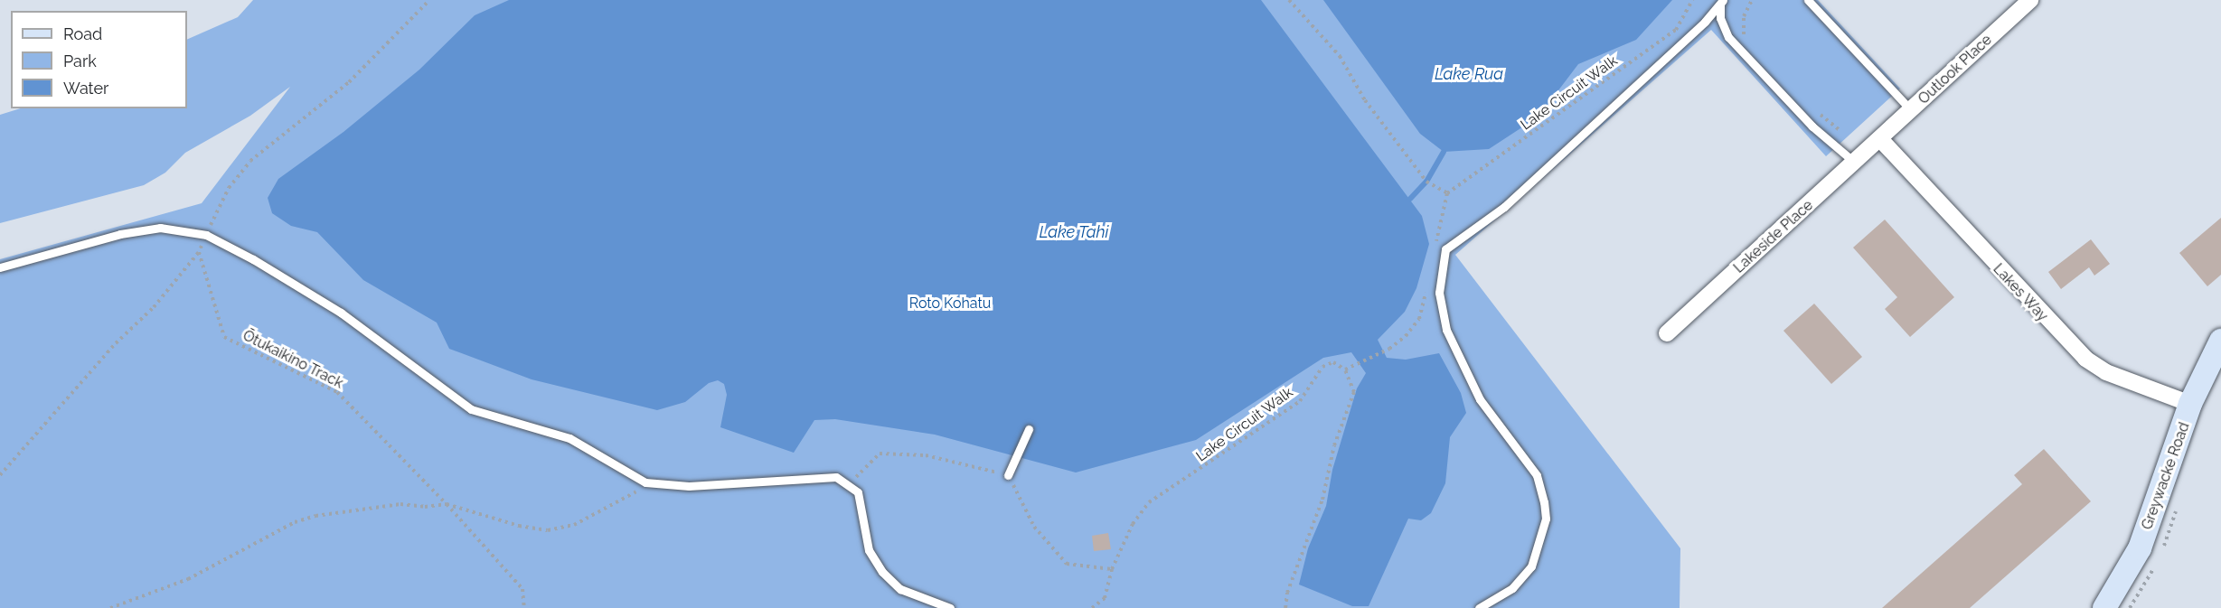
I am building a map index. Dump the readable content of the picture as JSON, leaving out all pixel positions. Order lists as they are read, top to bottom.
{
  "streets": {
    "street": [
      "Outlook Place",
      "Lakeside Place",
      "Lakes Way",
      "Greywacke Road"
    ],
    "path": ["Lake Circuit Walk", "Ōtukaikino Track"]
  },
  "crossings": [
    ["Outlook Place", "Lakeside Place"],
    ["Outlook Place", "Lakes Way"],
    ["Lakeside Place", "Lakes Way"],
    ["Lakes Way", "Greywacke Road"]
  ],
  "water": ["Lake Rua", "Lake Tahi"],
  "parks": ["Roto Kohatu"],
  "legend": ["Road", "Park", "Water"]
}
